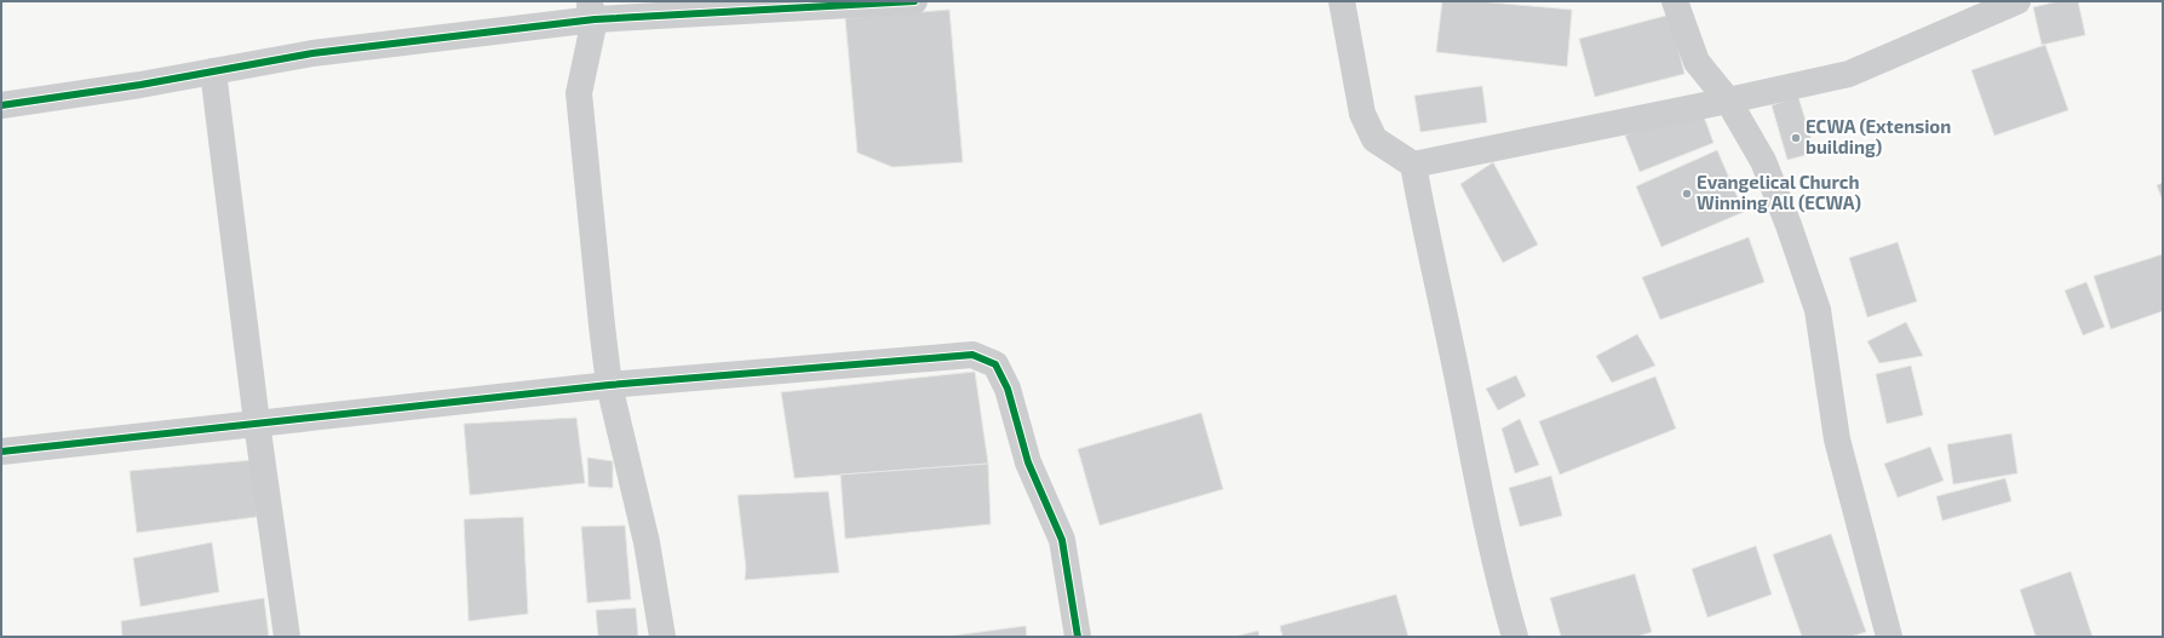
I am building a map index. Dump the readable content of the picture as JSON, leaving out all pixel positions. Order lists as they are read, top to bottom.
{
  "places": ["ECWA (Extension building)", "Evangelical Church Winning All (ECWA)"]
}
